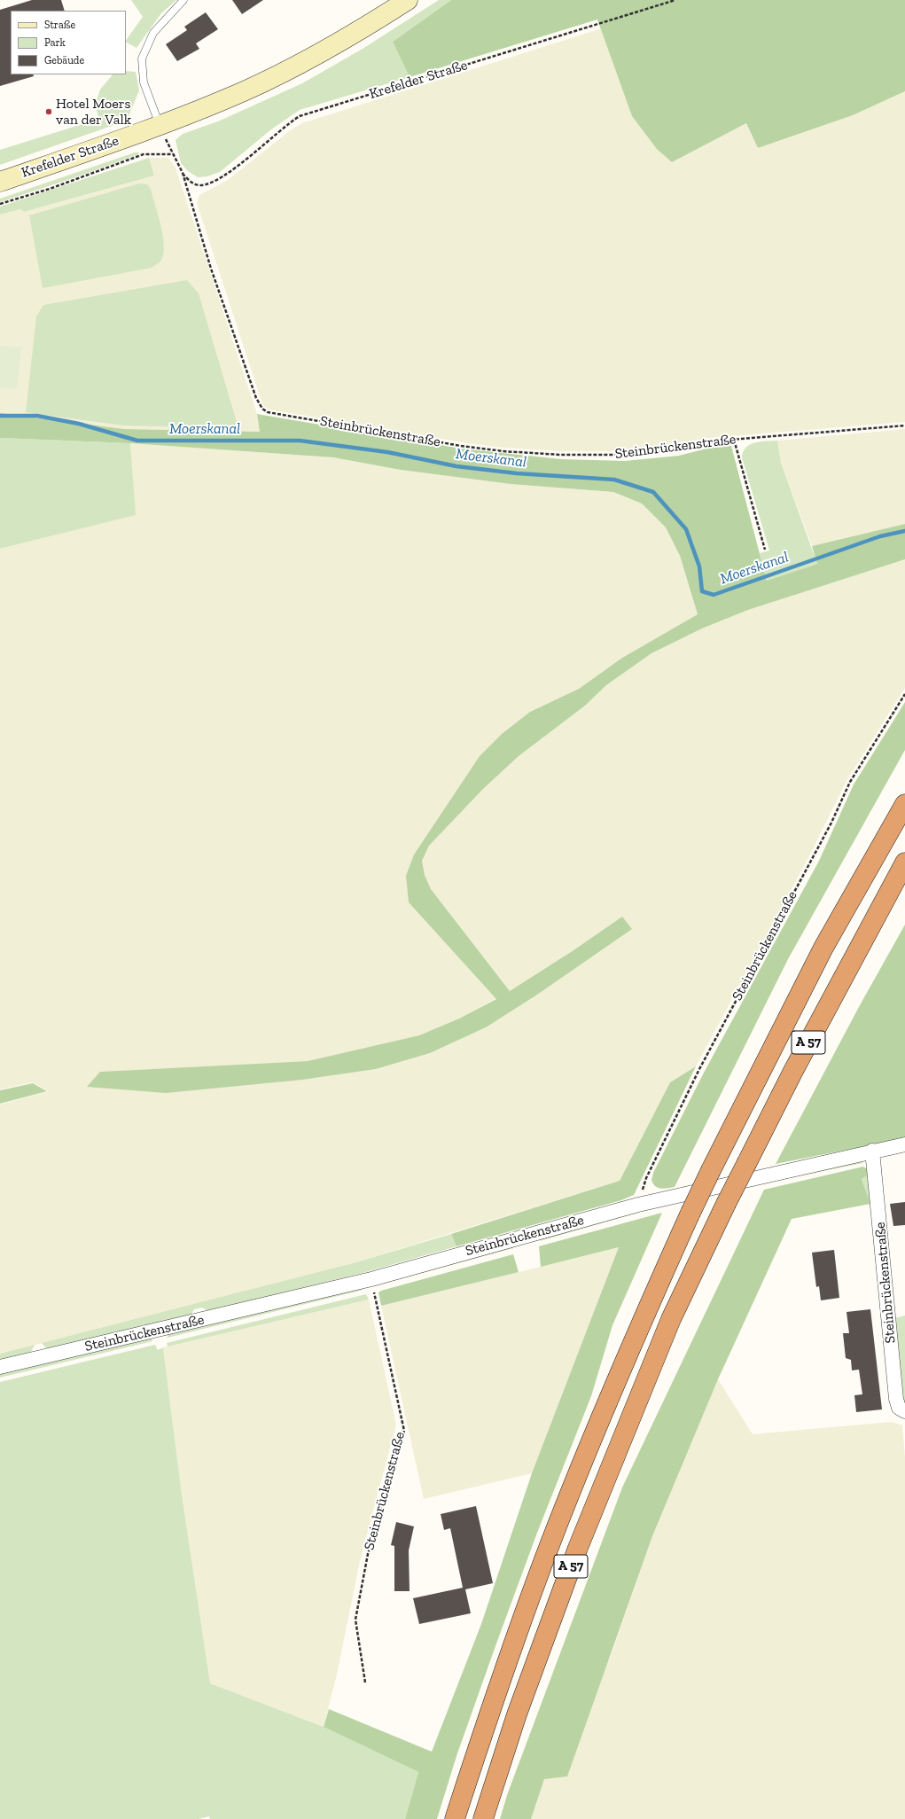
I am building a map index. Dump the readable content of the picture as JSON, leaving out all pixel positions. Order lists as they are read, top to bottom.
{
  "streets": {
    "highway": ["A 57"],
    "main road": ["Krefelder Straße"],
    "street": ["Steinbrückenstraße"]
  },
  "crossings": [
    ["Krefelder Straße", "Steinbrückenstraße"]
  ],
  "water": ["Moerskanal"],
  "places": ["Hotel Moers van der Valk"],
  "legend": ["Straße", "Park", "Gebäude"]
}
